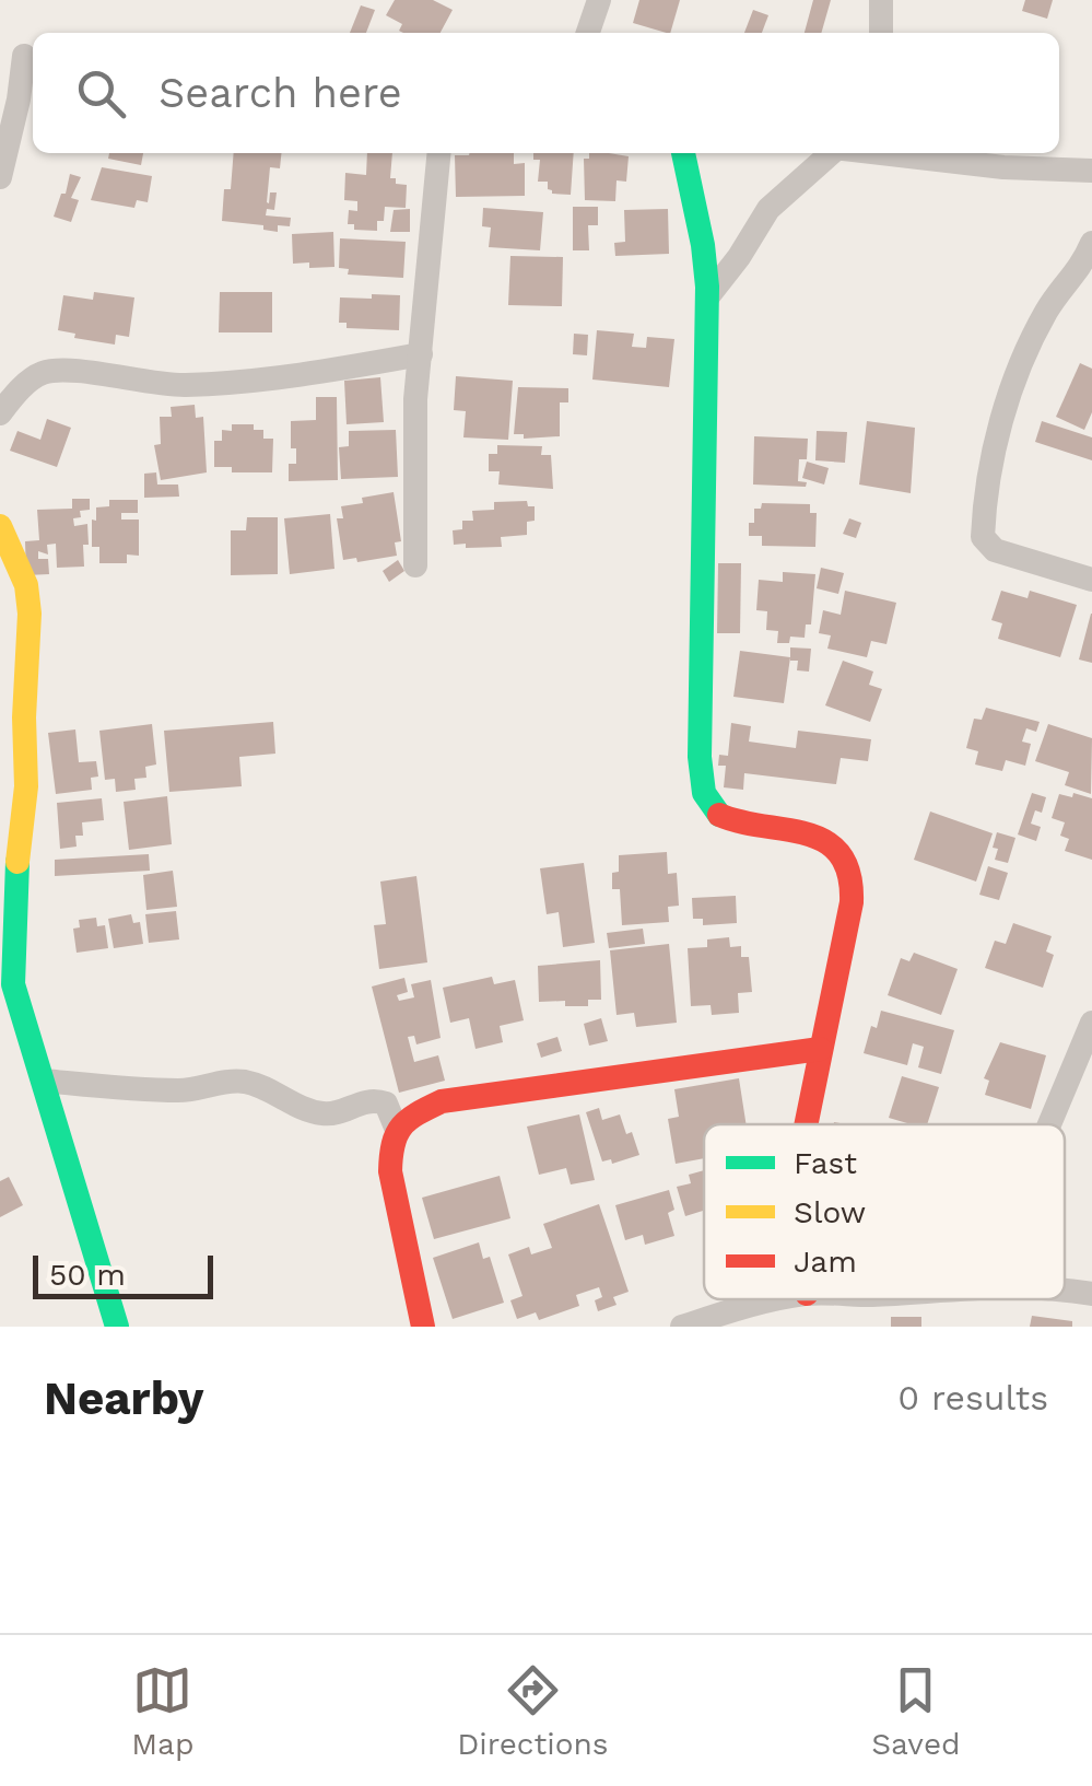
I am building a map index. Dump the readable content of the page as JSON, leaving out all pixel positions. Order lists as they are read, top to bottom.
{
  "legend": ["Fast", "Slow", "Jam"],
  "scale_bar": "50 m",
  "page": {
    "search": "Search here",
    "scale": "50 m",
    "heading": ["Nearby", "0 results"],
    "nav": ["Map", "Directions", "Saved"]
  }
}
